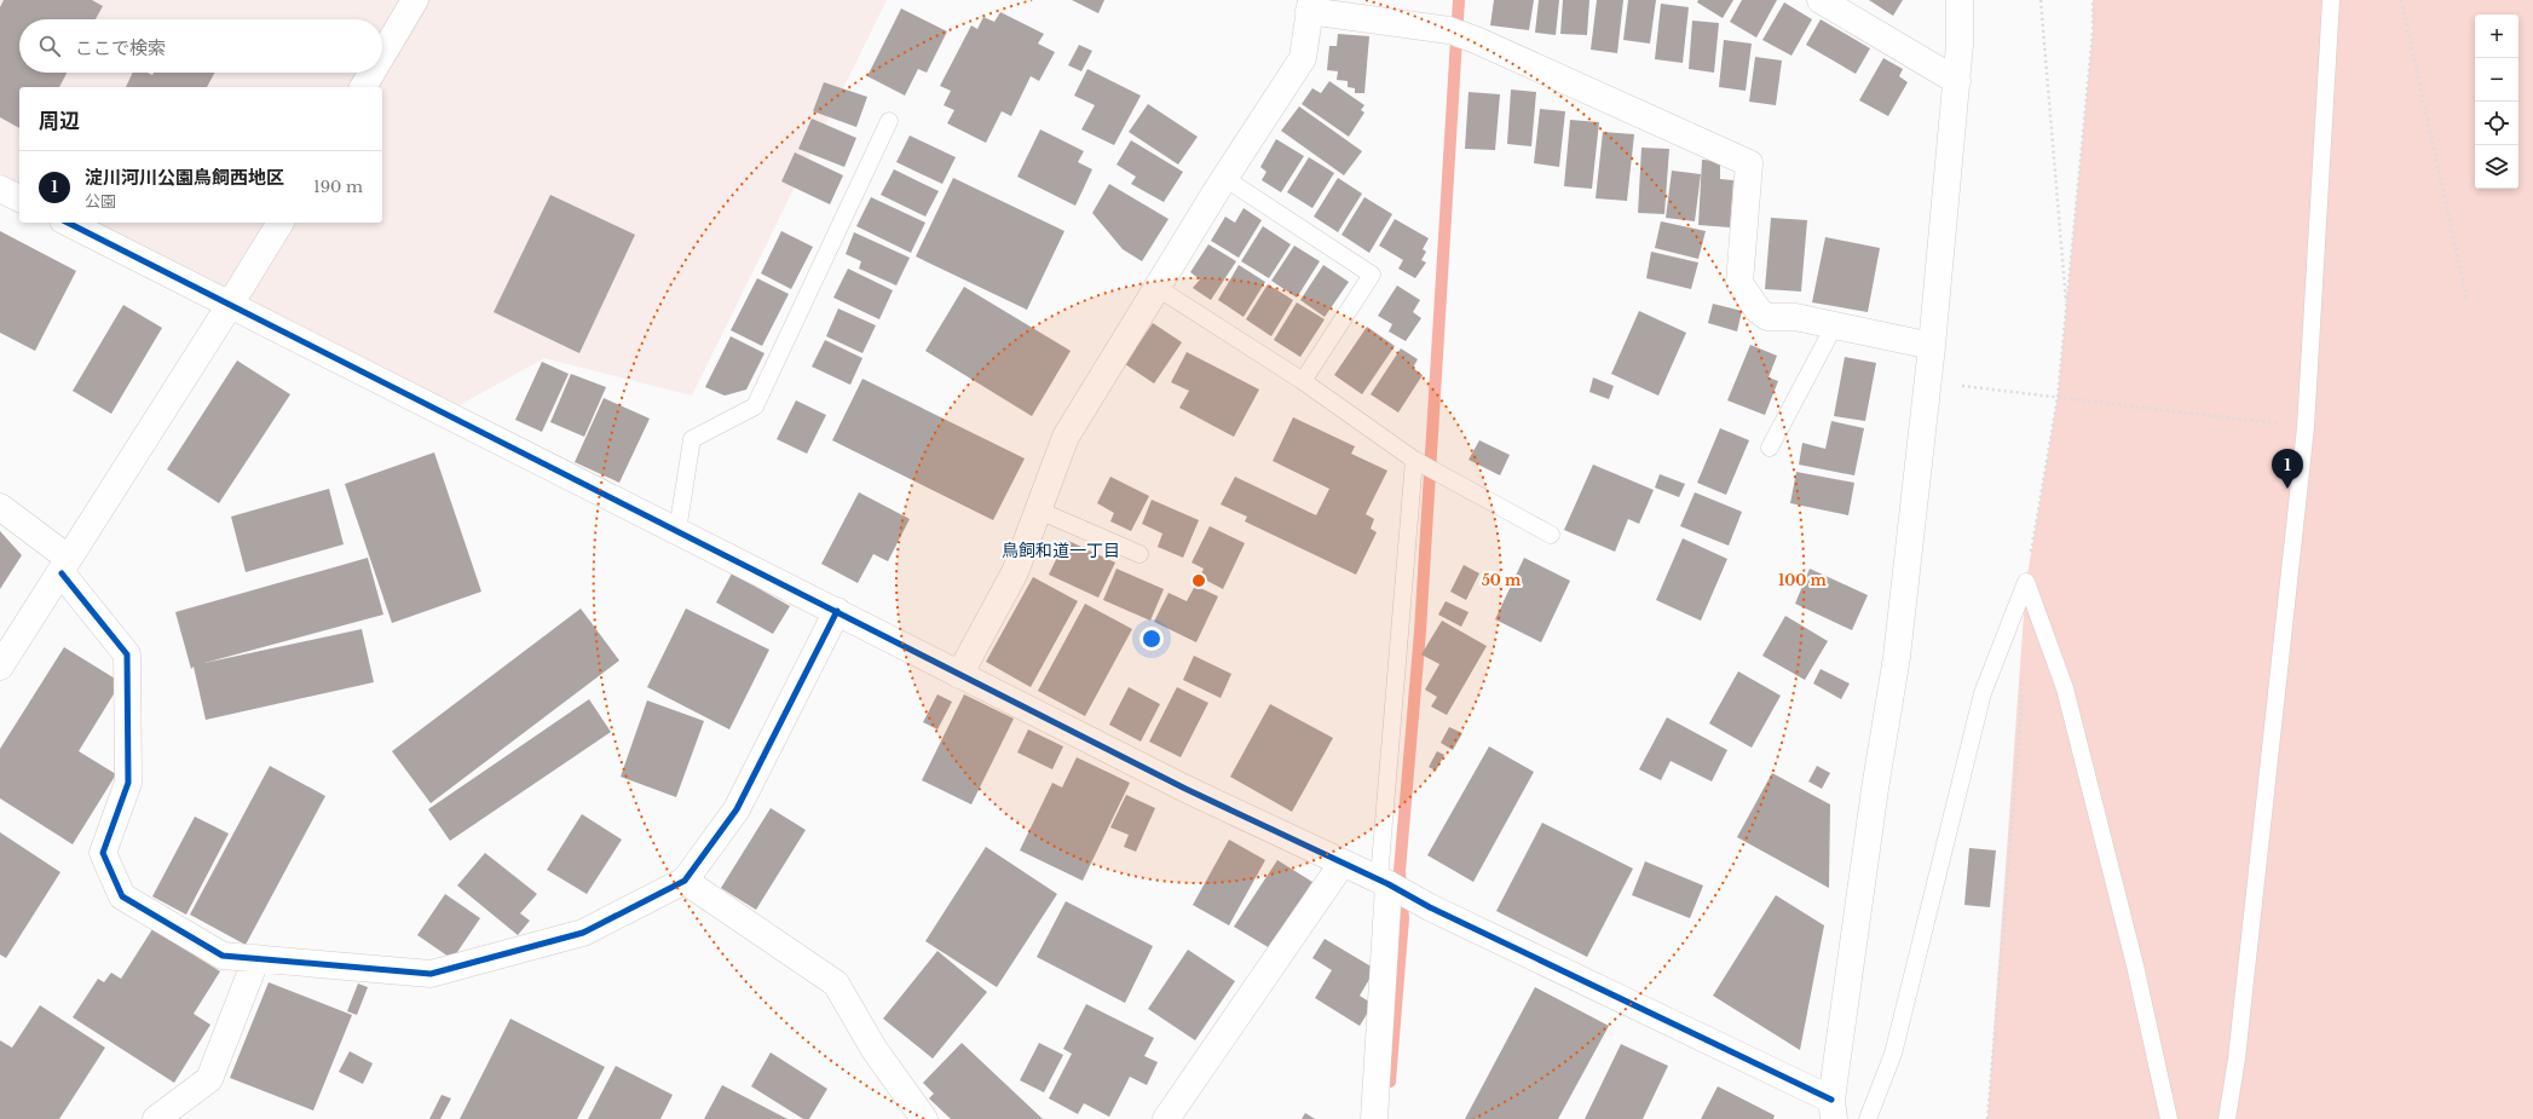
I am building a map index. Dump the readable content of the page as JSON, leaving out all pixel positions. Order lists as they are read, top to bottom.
{
  "districts": ["鳥飼和道一丁目"],
  "page": {
    "map_buttons": ["+", "−"],
    "search": "ここで検索",
    "heading": "周辺",
    "list": [
      {
        "mark": "1",
        "name": "淀川河川公園鳥飼西地区",
        "note": "公園",
        "value": "190 m"
      }
    ],
    "pins": "1"
  },
  "rings": ["50 m", "100 m"]
}
